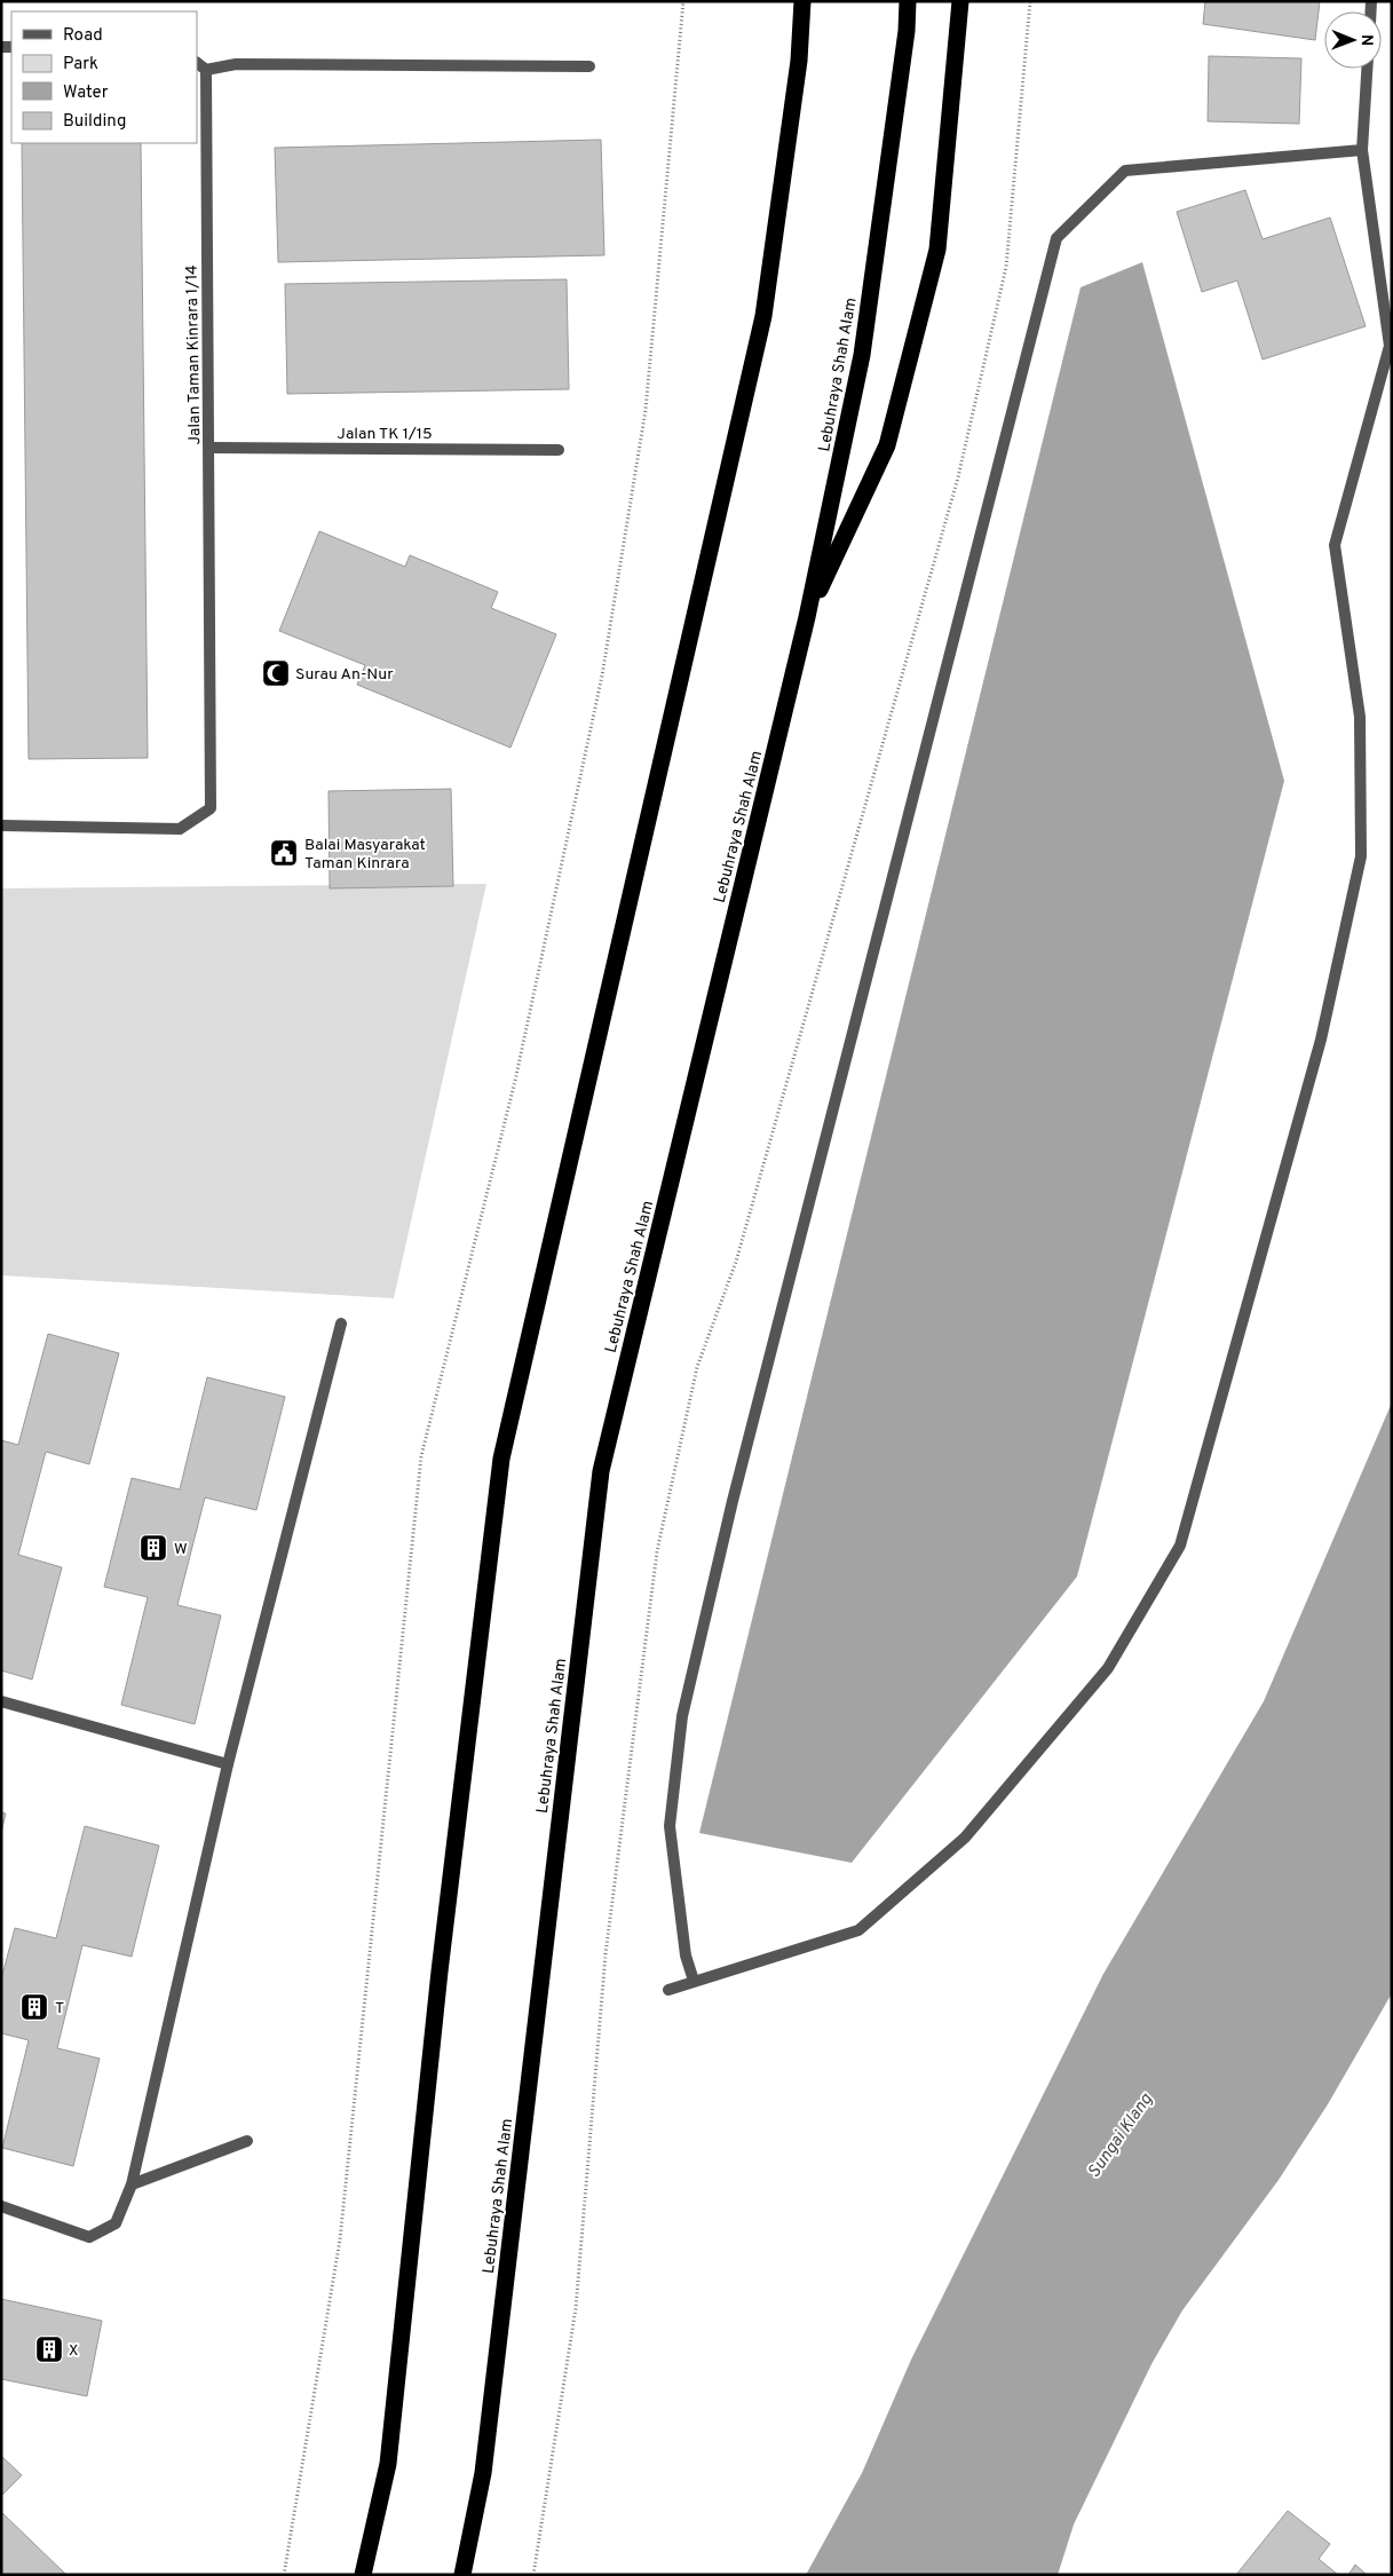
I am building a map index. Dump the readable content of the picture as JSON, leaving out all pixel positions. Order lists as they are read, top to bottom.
{
  "streets": {
    "highway": ["Lebuhraya Shah Alam"],
    "street": ["Jalan Taman Kinrara 1/14", "Jalan TK 1/15"]
  },
  "crossings": [
    ["Jalan Taman Kinrara 1/14", "Jalan TK 1/15"]
  ],
  "water": ["Sungai Klang"],
  "places": {
    "mosque": ["Surau An-Nur"],
    "public building": ["Balai Masyarakat Taman Kinrara"],
    "building": ["W", "T", "X"]
  },
  "legend": [
    "Road",
    "Park",
    "Water",
    "Building"
  ],
  "north": "right"
}
